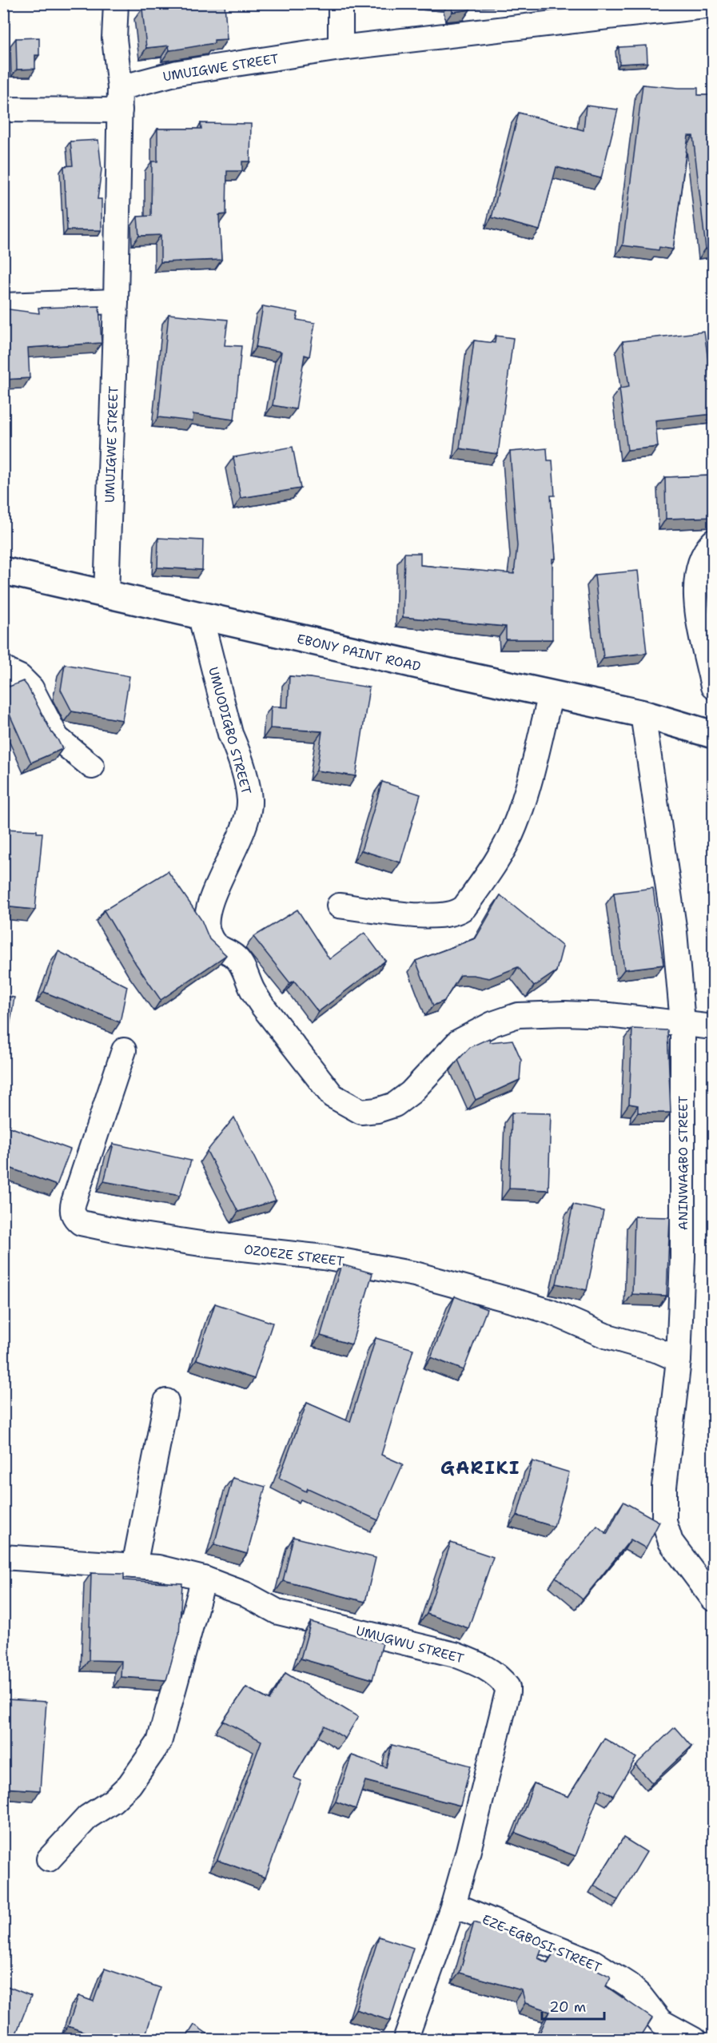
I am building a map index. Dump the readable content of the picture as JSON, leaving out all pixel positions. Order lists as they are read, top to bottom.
{
  "streets": {
    "street": [
      "UMUIGWE STREET",
      "EBONY PAINT ROAD",
      "UMUODIGBO STREET",
      "ANINWAGBO STREET",
      "OZOEZE STREET",
      "UMUGWU STREET",
      "EZE-EGBOSI STREET"
    ]
  },
  "crossings": [
    ["UMUIGWE STREET", "EBONY PAINT ROAD"],
    ["EBONY PAINT ROAD", "UMUODIGBO STREET"],
    ["EBONY PAINT ROAD", "ANINWAGBO STREET"],
    ["UMUODIGBO STREET", "ANINWAGBO STREET"],
    ["ANINWAGBO STREET", "OZOEZE STREET"],
    ["UMUGWU STREET", "EZE-EGBOSI STREET"]
  ],
  "districts": ["GARIKI"],
  "scale_bar": "20 m"
}
